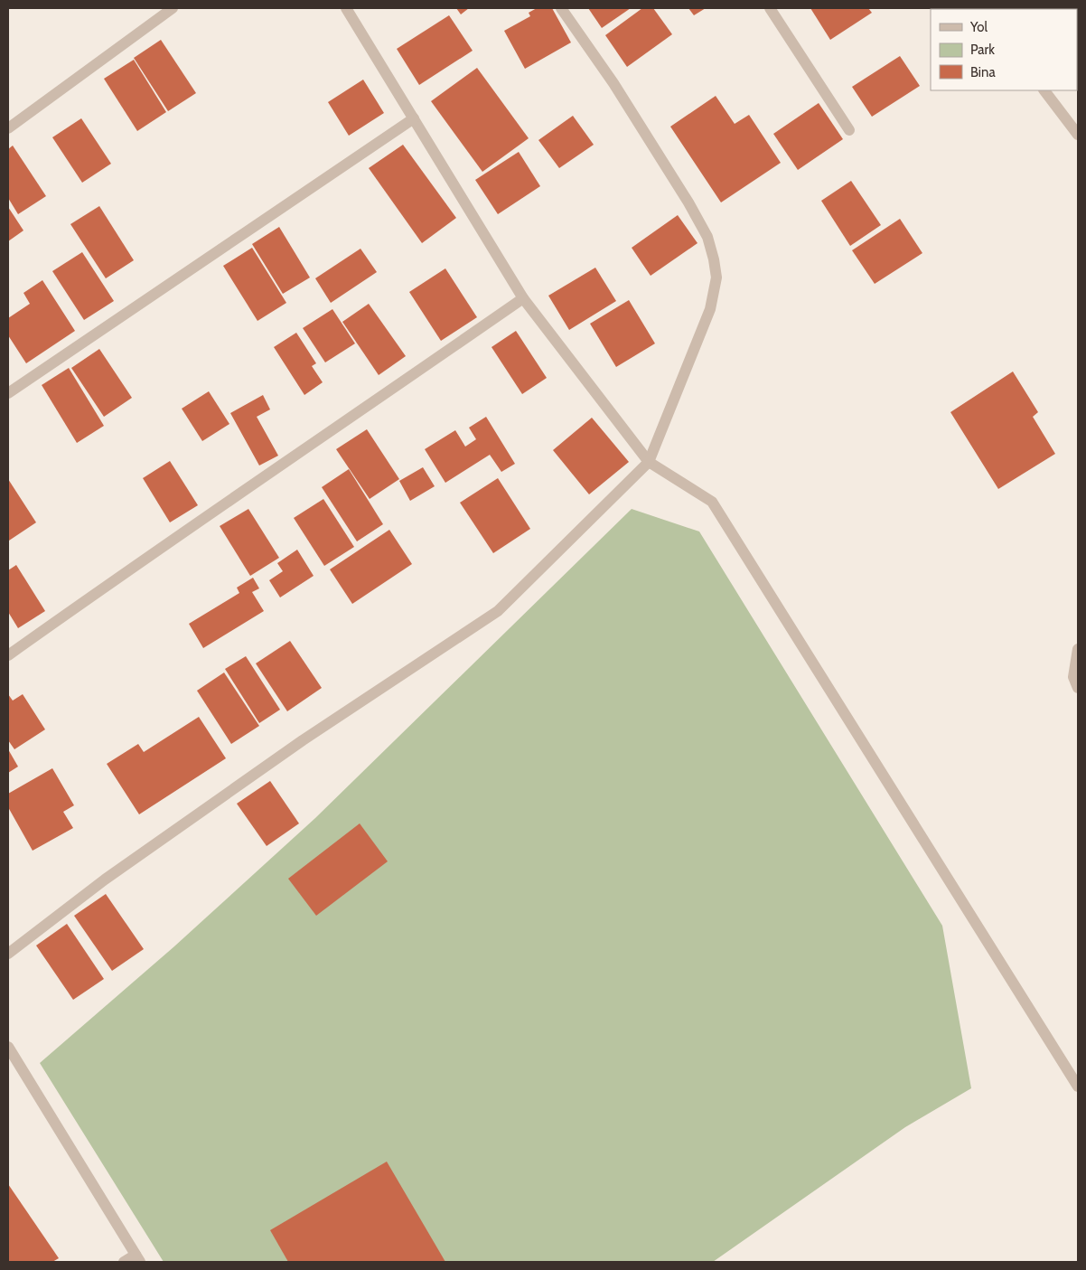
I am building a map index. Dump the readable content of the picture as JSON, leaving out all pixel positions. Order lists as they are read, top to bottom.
{
  "legend": ["Yol", "Park", "Bina"]
}
